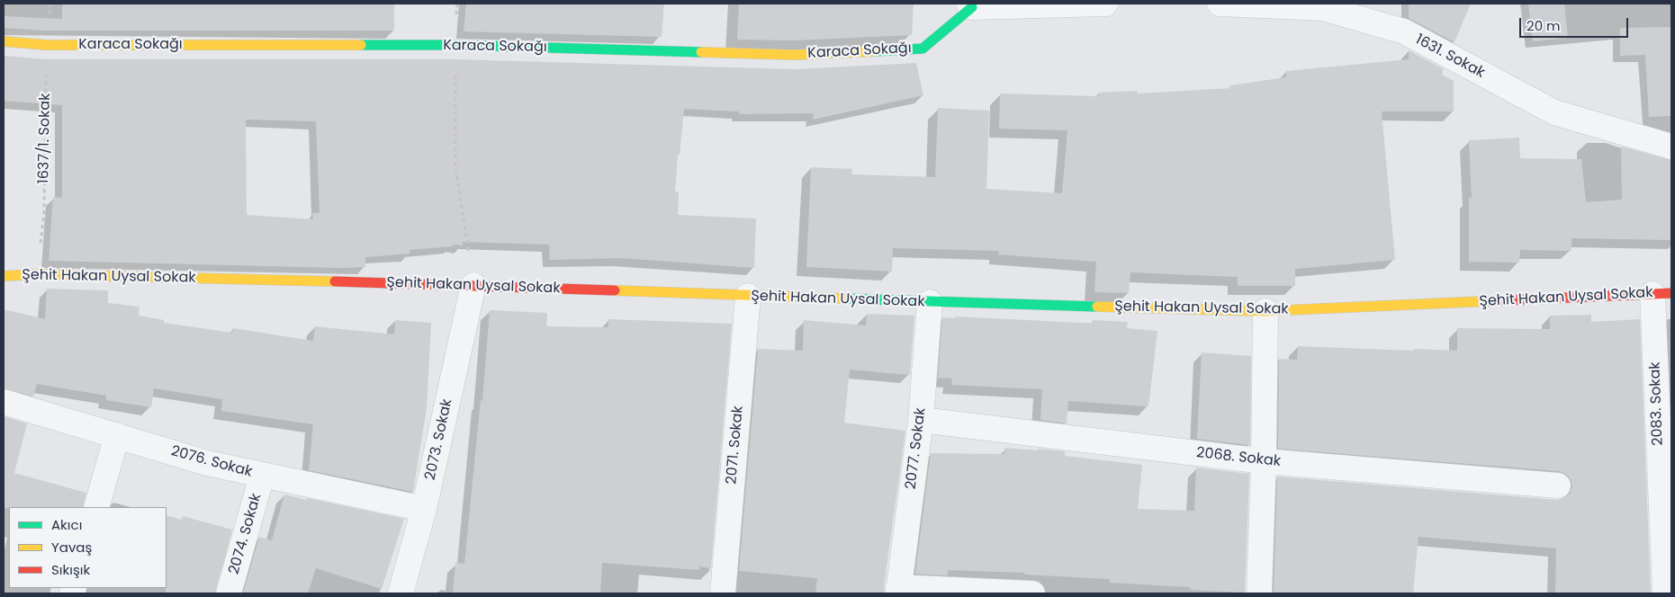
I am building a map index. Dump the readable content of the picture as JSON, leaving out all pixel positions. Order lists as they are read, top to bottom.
{
  "streets": {
    "main road": ["Karaca Sokağı", "Şehit Hakan Uysal Sokak"],
    "street": [
      "1631. Sokak",
      "2083. Sokak",
      "2073. Sokak",
      "2071. Sokak",
      "2077. Sokak",
      "2068. Sokak",
      "2076. Sokak",
      "2074. Sokak"
    ],
    "path": ["1637/1. Sokak"]
  },
  "crossings": [
    ["Karaca Sokağı", "1637/1. Sokak"],
    ["1637/1. Sokak", "Şehit Hakan Uysal Sokak"],
    ["Şehit Hakan Uysal Sokak", "2083. Sokak"],
    ["Şehit Hakan Uysal Sokak", "2073. Sokak"],
    ["Şehit Hakan Uysal Sokak", "2071. Sokak"],
    ["Şehit Hakan Uysal Sokak", "2077. Sokak"],
    ["2073. Sokak", "2076. Sokak"],
    ["2077. Sokak", "2068. Sokak"],
    ["2076. Sokak", "2074. Sokak"]
  ],
  "legend": ["Akıcı", "Yavaş", "Sıkışık"],
  "scale_bar": "20 m"
}
